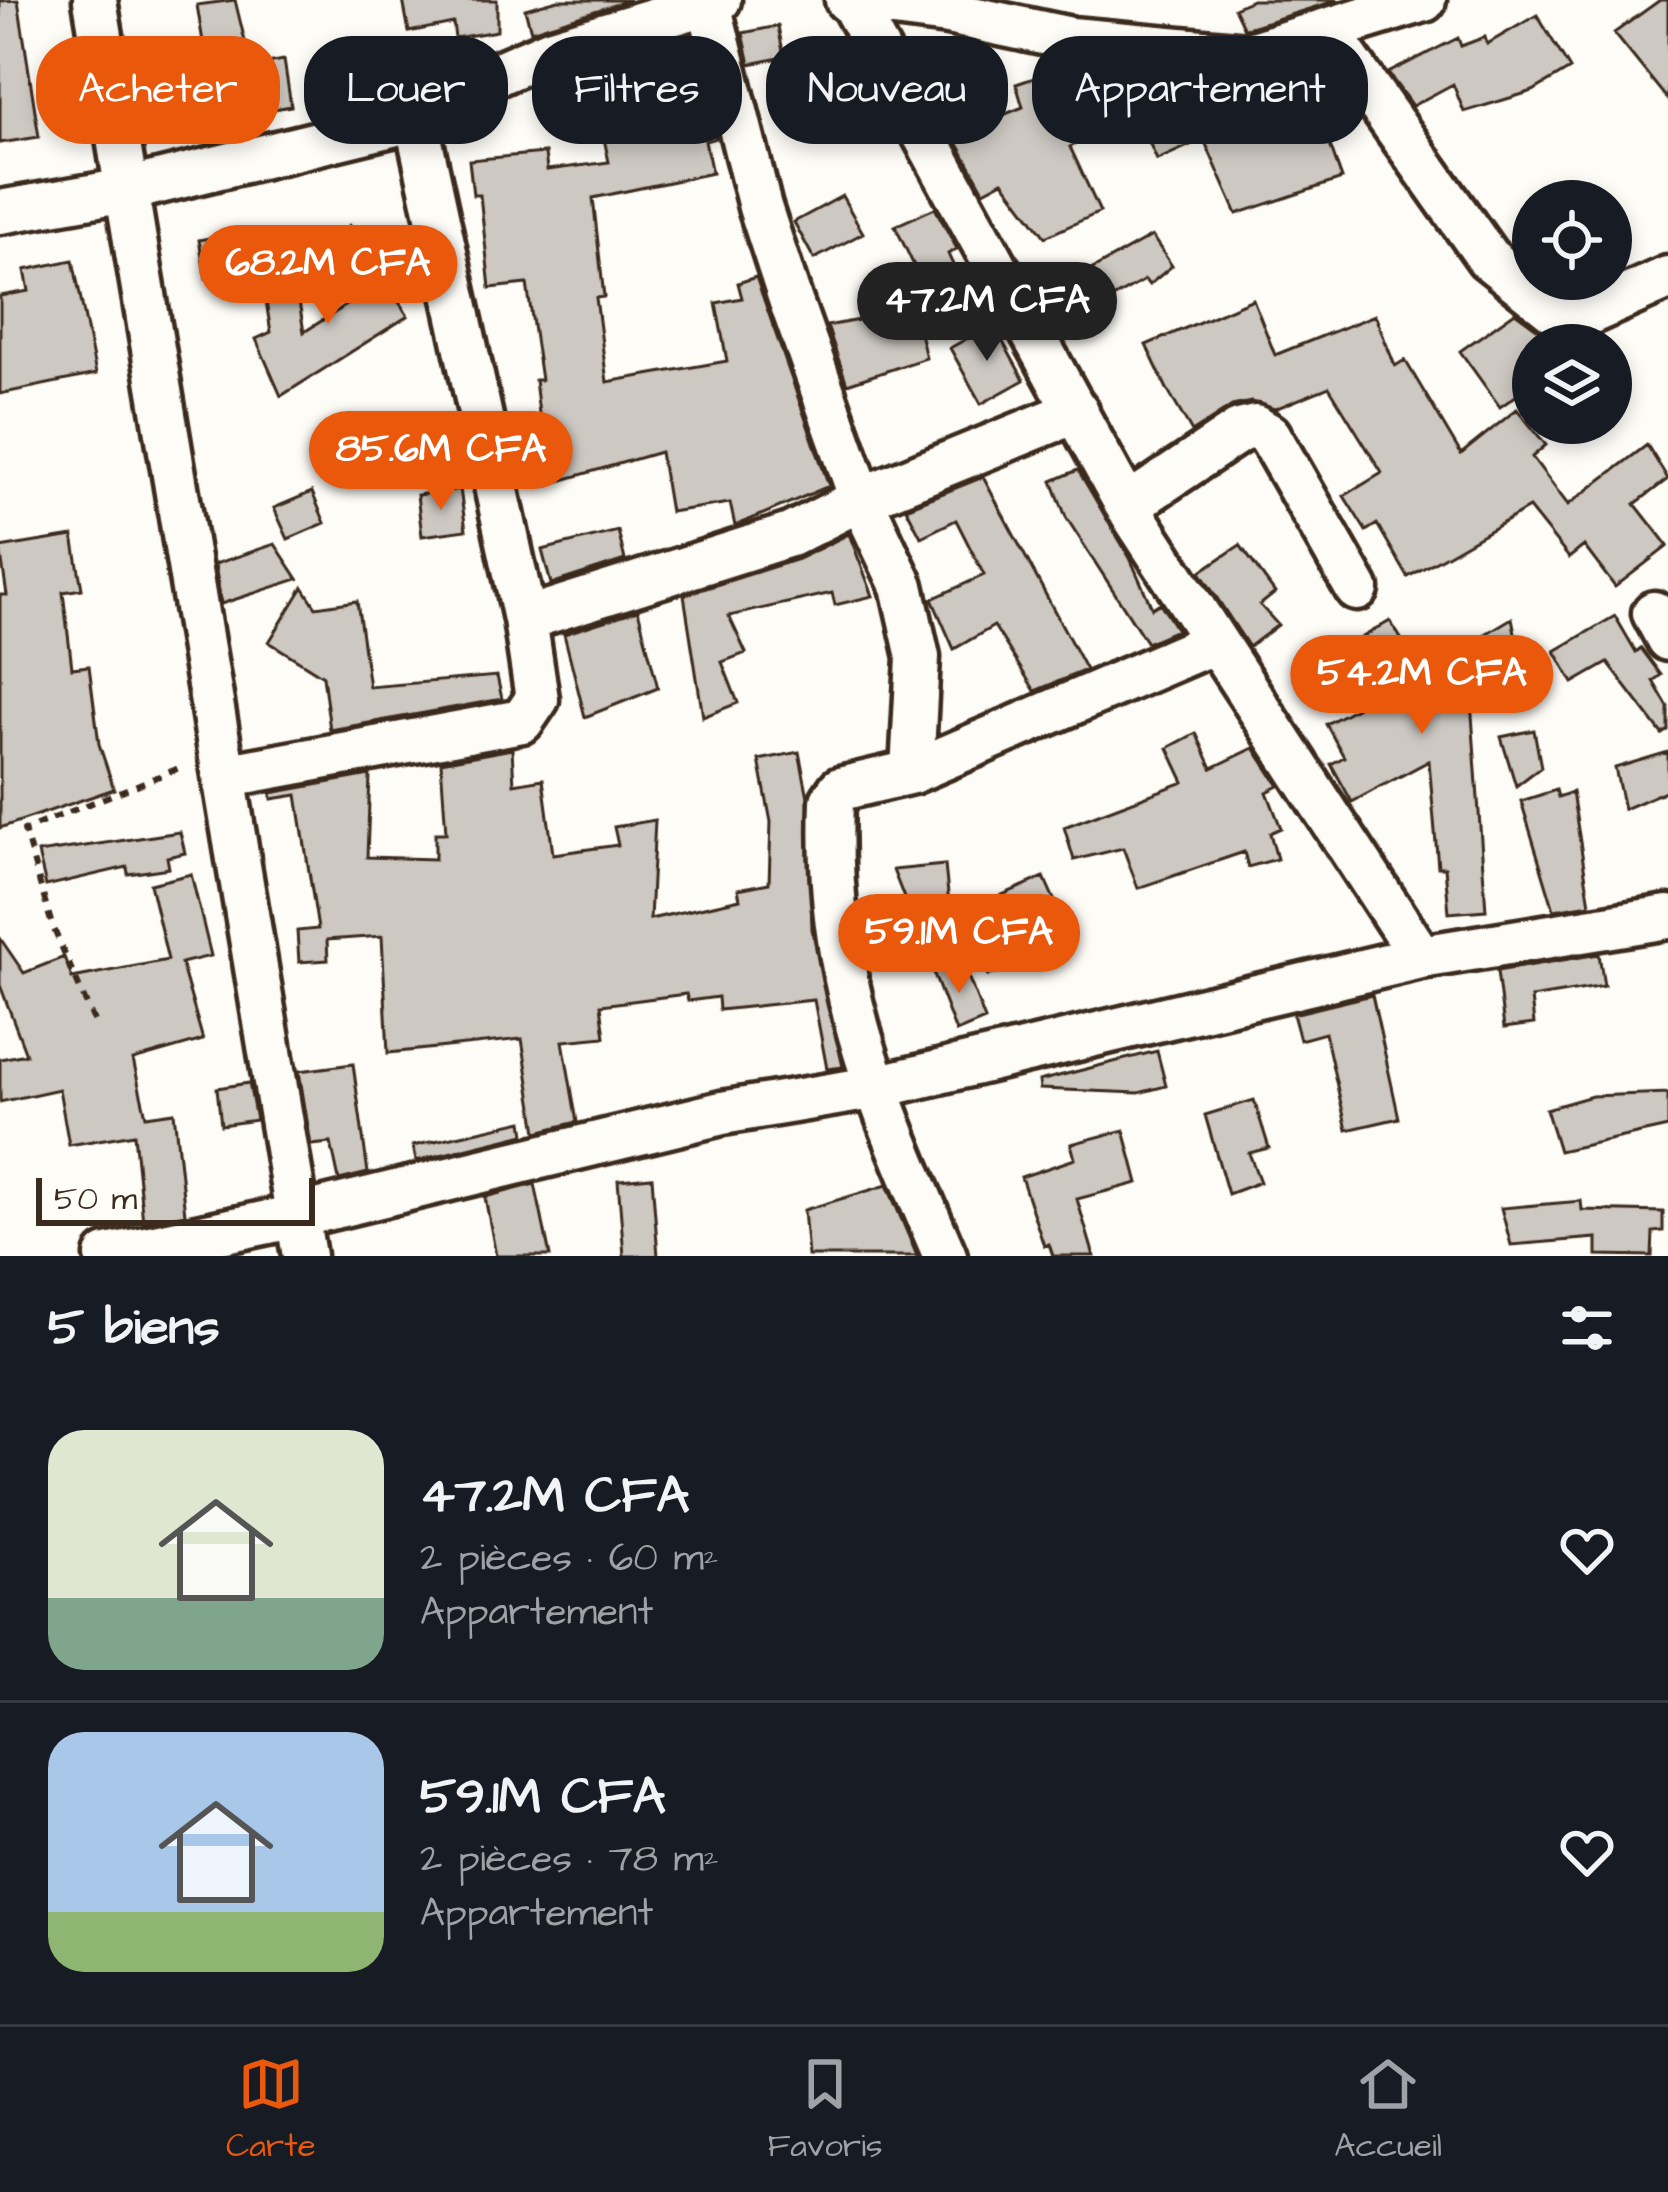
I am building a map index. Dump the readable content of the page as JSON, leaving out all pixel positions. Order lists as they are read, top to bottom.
{
  "scale_bar": "50 m",
  "page": {
    "chip": [
      "Acheter",
      "Louer",
      "Filtres",
      "Nouveau",
      "Appartement"
    ],
    "price": [
      "68.2M CFA",
      "47.2M CFA",
      "85.6M CFA",
      "54.2M CFA",
      "59.1M CFA"
    ],
    "scale": "50 m",
    "heading": "5 biens",
    "list": [
      {
        "name": "47.2M CFA",
        "note": "2 pièces · 60 m² · Appartement"
      },
      {
        "name": "59.1M CFA",
        "note": "2 pièces · 78 m² · Appartement"
      }
    ],
    "tabs": ["Carte", "Favoris", "Accueil"]
  }
}
